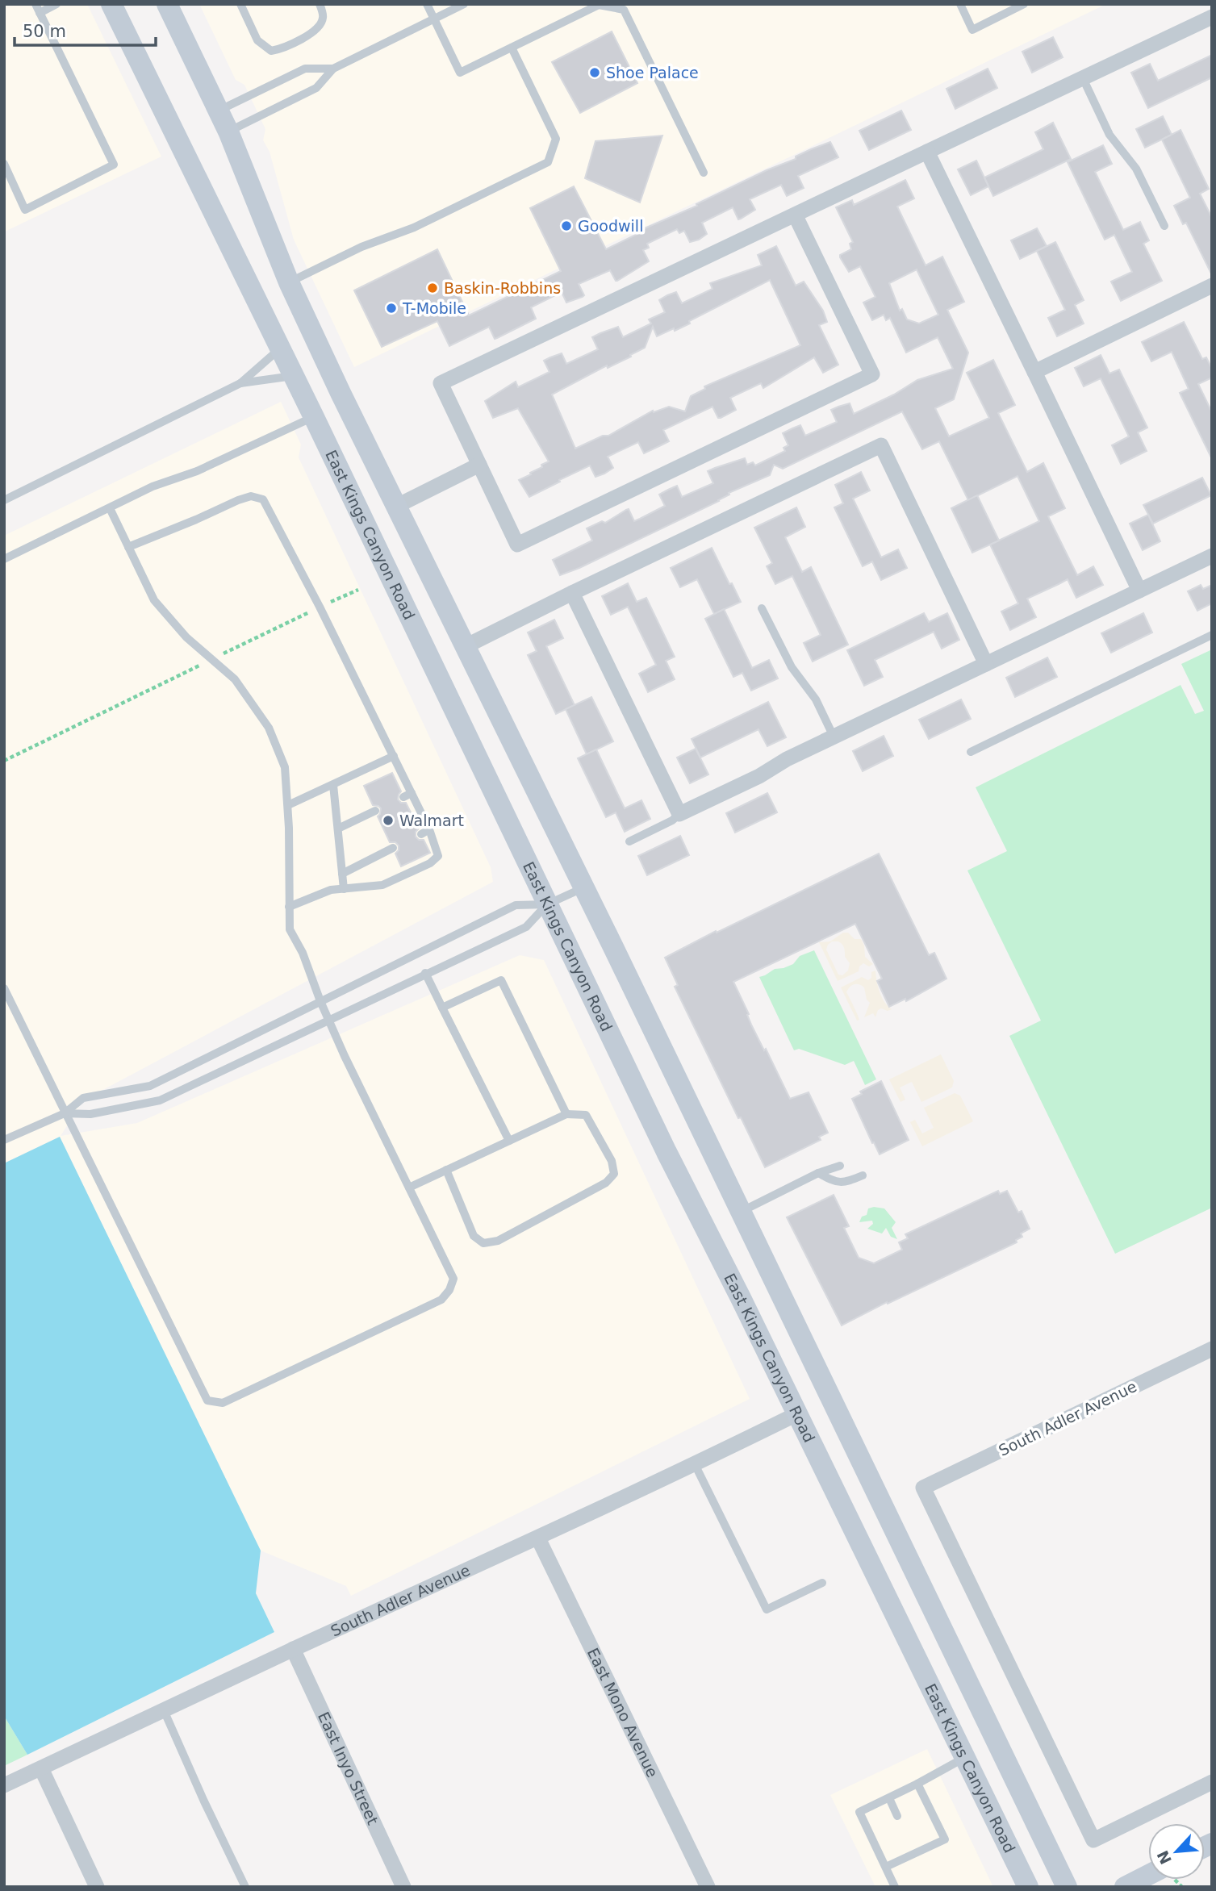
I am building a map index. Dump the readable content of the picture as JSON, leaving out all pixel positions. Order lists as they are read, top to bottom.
{
  "streets": {
    "main road": ["East Kings Canyon Road"],
    "street": ["South Adler Avenue", "East Mono Avenue", "East Inyo Street"]
  },
  "crossings": [
    ["East Kings Canyon Road", "South Adler Avenue"],
    ["South Adler Avenue", "East Mono Avenue"],
    ["South Adler Avenue", "East Inyo Street"]
  ],
  "places": [
    "Shoe Palace",
    "Goodwill",
    "Baskin-Robbins",
    "T-Mobile",
    "Walmart"
  ],
  "scale_bar": "50 m",
  "north": "bottom left"
}
